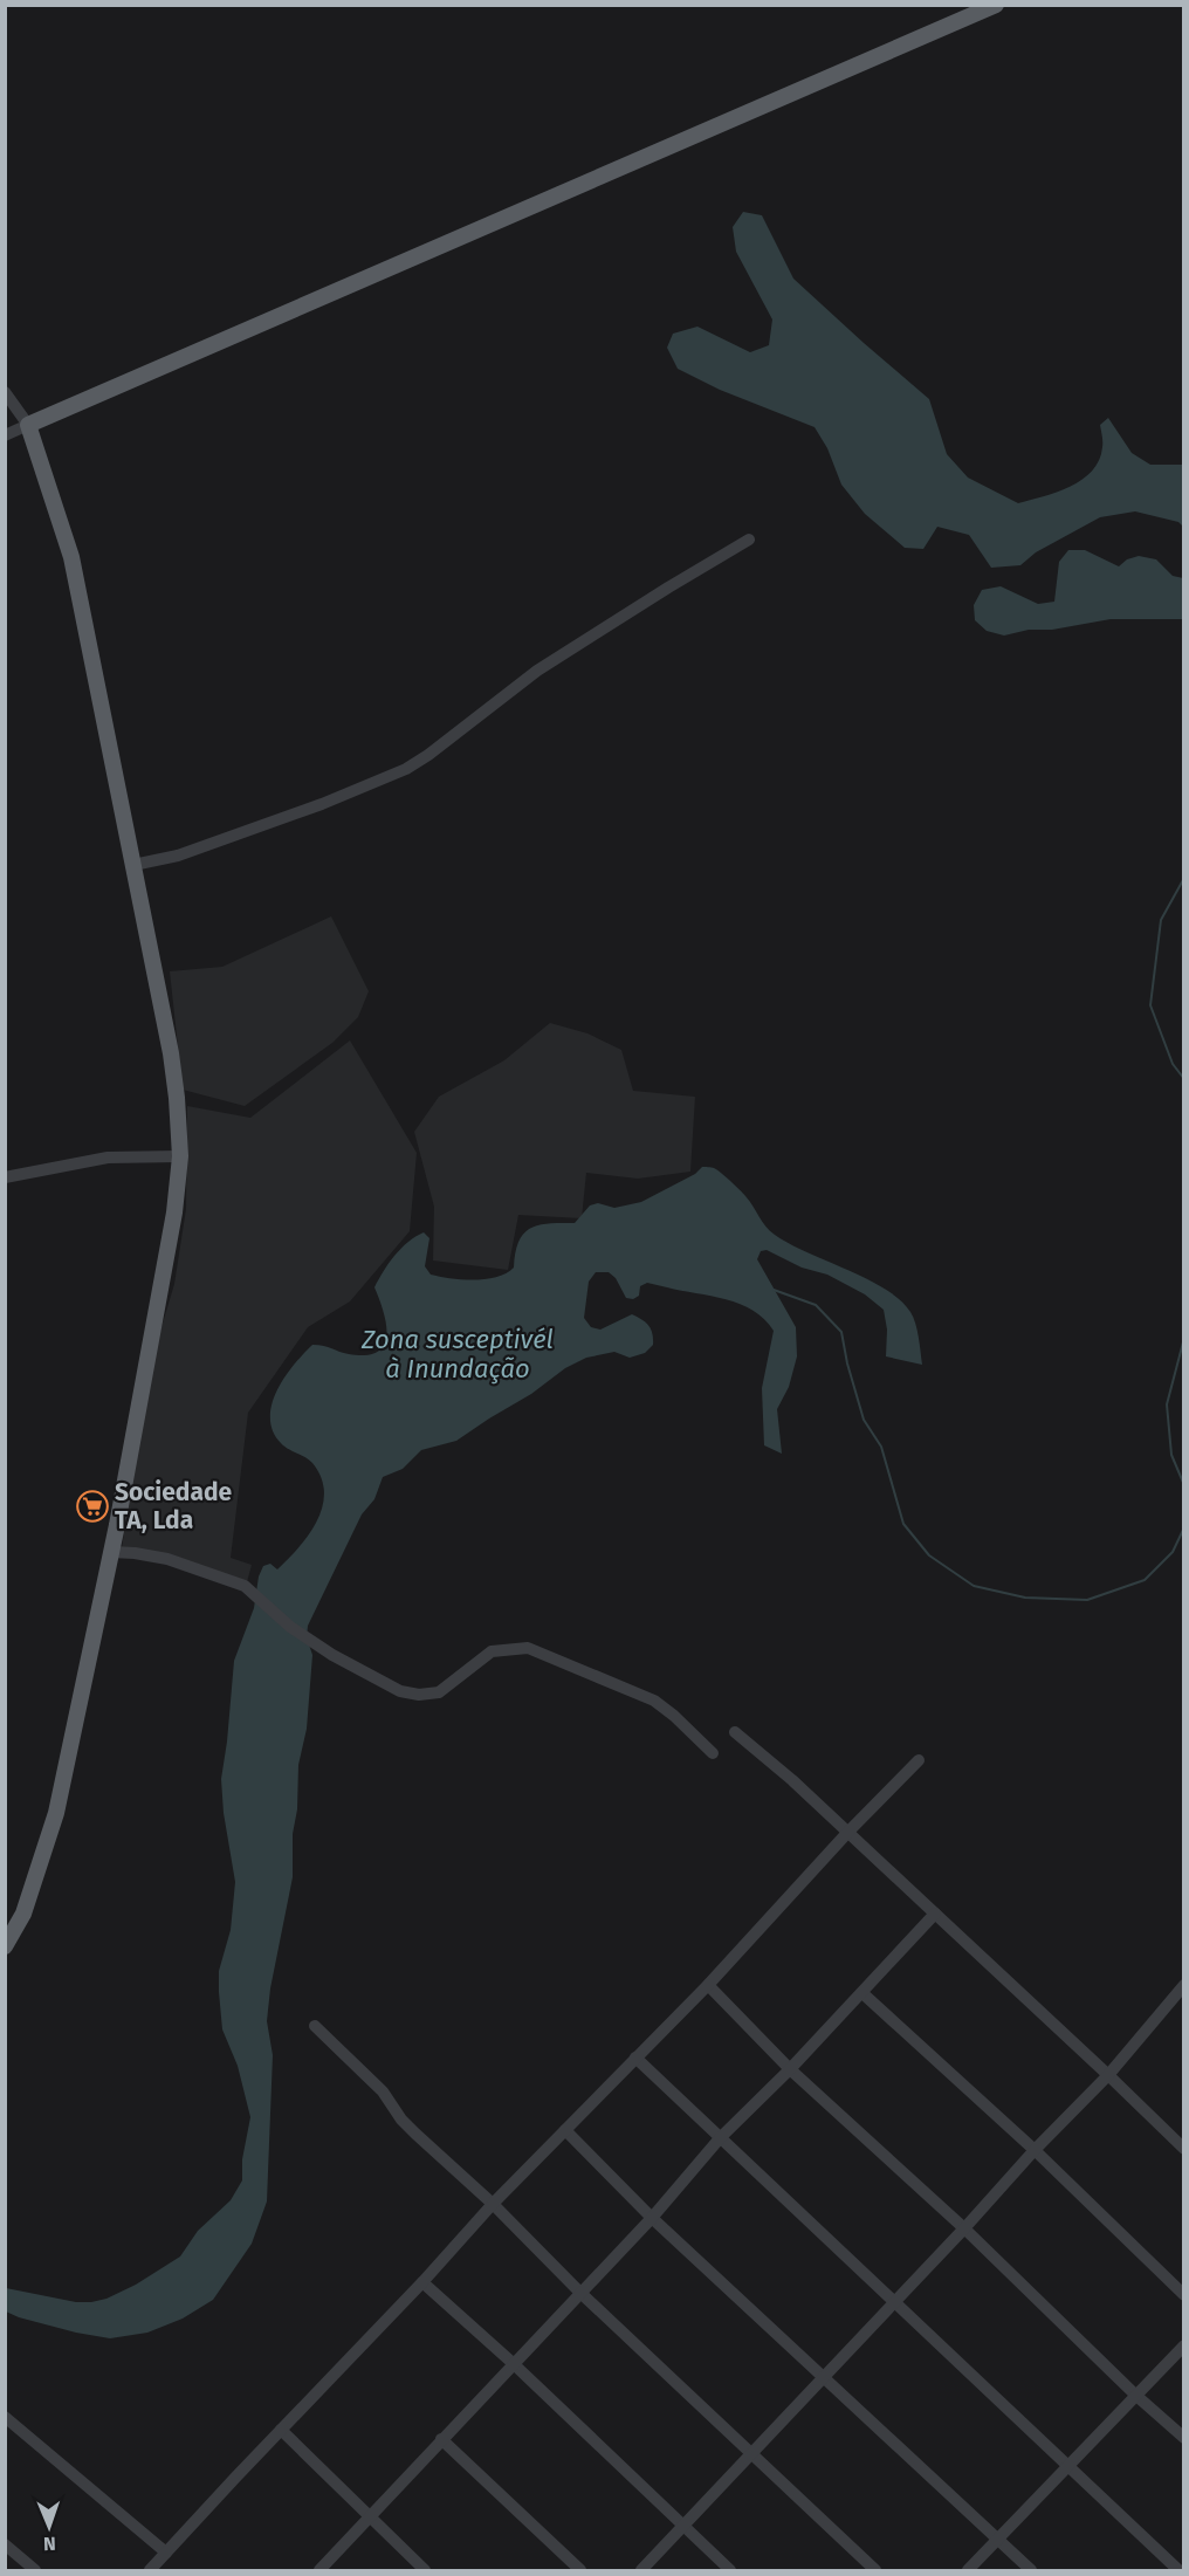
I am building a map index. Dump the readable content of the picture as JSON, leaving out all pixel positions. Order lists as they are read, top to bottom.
{
  "water": ["Zona susceptivél à Inundação"],
  "places": {
    "supermarket": ["Sociedade TA, Lda"]
  },
  "north": "bottom"
}
